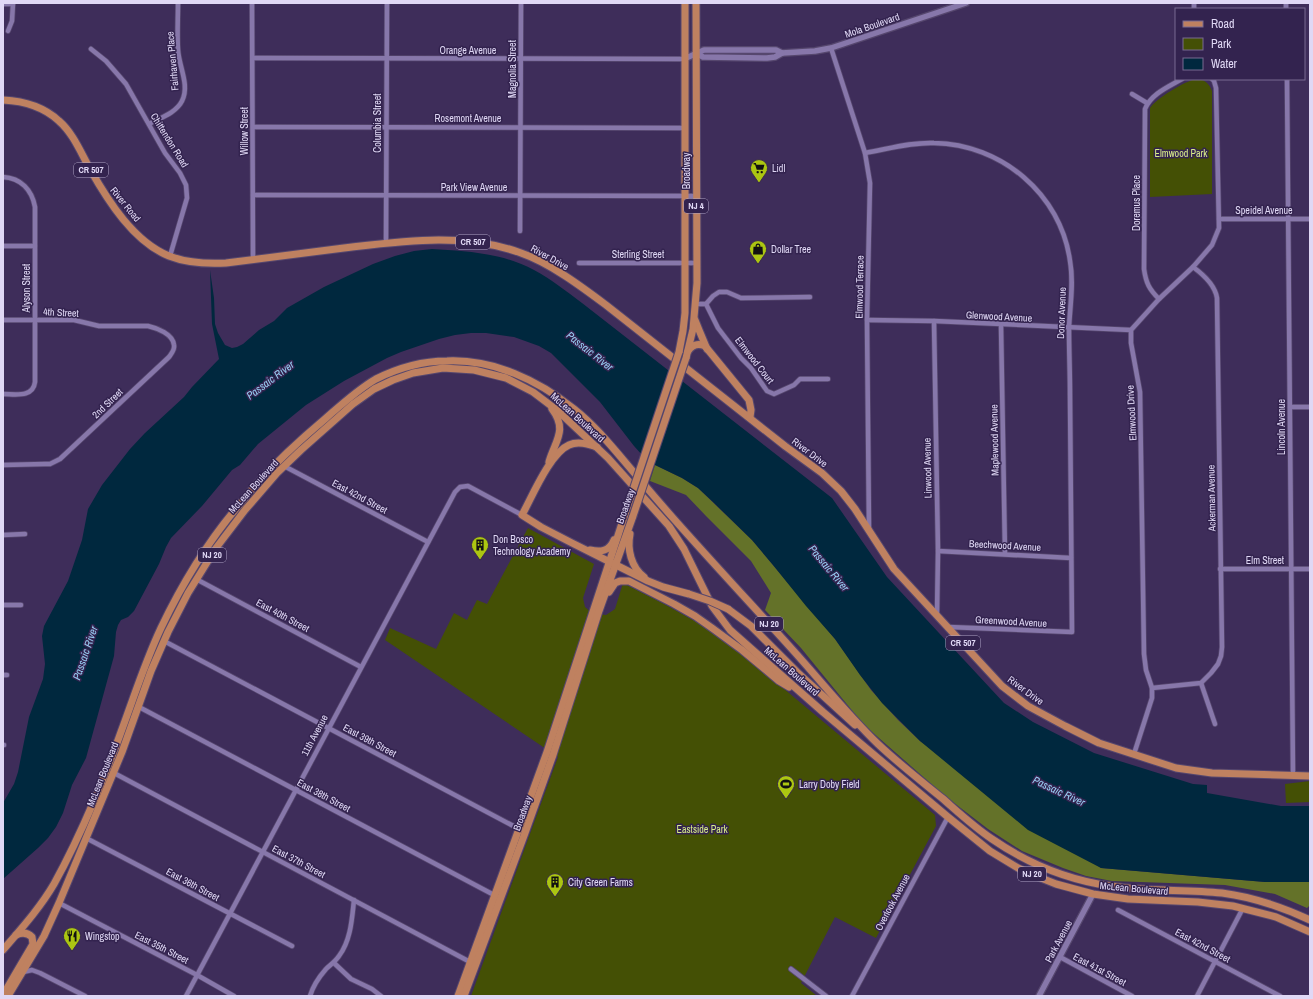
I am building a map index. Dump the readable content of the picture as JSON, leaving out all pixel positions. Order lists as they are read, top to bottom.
{
  "streets": {
    "main road": [
      "CR 507",
      "Broadway",
      "River Road",
      "NJ 4",
      "River Drive",
      "McLean Boulevard",
      "NJ 20"
    ],
    "street": [
      "Mola Boulevard",
      "Orange Avenue",
      "Fairhaven Place",
      "Magnolia Street",
      "Rosemont Avenue",
      "Columbia Street",
      "Willow Street",
      "Chittendon Road",
      "Park View Avenue",
      "Doremus Place",
      "Speidel Avenue",
      "Sterling Street",
      "Elmwood Terrace",
      "Alyson Street",
      "4th Street",
      "Donor Avenue",
      "Glenwood Avenue",
      "Elmwood Court",
      "2nd Street",
      "Elmwood Drive",
      "Lincoln Avenue",
      "Maplewood Avenue",
      "Linwood Avenue",
      "East 42nd Street",
      "Ackerman Avenue",
      "Beechwood Avenue",
      "Elm Street",
      "East 40th Street",
      "Greenwood Avenue",
      "11th Avenue",
      "East 39th Street",
      "East 38th Street",
      "East 37th Street",
      "East 36th Street",
      "Overlook Avenue",
      "Park Avenue",
      "East 35th Street",
      "East 41st Street"
    ]
  },
  "crossings": [
    ["Mola Boulevard", "Broadway"],
    ["Mola Boulevard", "Elmwood Terrace"],
    ["Orange Avenue", "Magnolia Street"],
    ["Orange Avenue", "Columbia Street"],
    ["Orange Avenue", "Willow Street"],
    ["Orange Avenue", "Broadway"],
    ["Fairhaven Place", "Chittendon Road"],
    ["Magnolia Street", "Rosemont Avenue"],
    ["Magnolia Street", "Park View Avenue"],
    ["Rosemont Avenue", "Columbia Street"],
    ["Rosemont Avenue", "Willow Street"],
    ["Rosemont Avenue", "Broadway"],
    ["Columbia Street", "Park View Avenue"],
    ["Columbia Street", "River Drive"],
    ["Willow Street", "Park View Avenue"],
    ["Willow Street", "River Road"],
    ["Willow Street", "River Drive"],
    ["Chittendon Road", "River Road"],
    ["Broadway", "Park View Avenue"],
    ["Broadway", "Sterling Street"],
    ["Broadway", "East 39th Street"],
    ["Broadway", "East 38th Street"],
    ["Broadway", "East 37th Street"],
    ["River Road", "River Drive"],
    ["Speidel Avenue", "Lincoln Avenue"],
    ["River Drive", "Elmwood Terrace"],
    ["River Drive", "Elmwood Drive"],
    ["River Drive", "Lincoln Avenue"],
    ["River Drive", "Linwood Avenue"],
    ["River Drive", "Greenwood Avenue"],
    ["Elmwood Terrace", "Donor Avenue"],
    ["Elmwood Terrace", "Glenwood Avenue"],
    ["Alyson Street", "4th Street"],
    ["4th Street", "2nd Street"],
    ["Donor Avenue", "Glenwood Avenue"],
    ["Donor Avenue", "Beechwood Avenue"],
    ["Donor Avenue", "Greenwood Avenue"],
    ["Glenwood Avenue", "Elmwood Drive"],
    ["Glenwood Avenue", "Maplewood Avenue"],
    ["Glenwood Avenue", "Linwood Avenue"],
    ["McLean Boulevard", "East 42nd Street"],
    ["McLean Boulevard", "East 40th Street"],
    ["McLean Boulevard", "East 39th Street"],
    ["McLean Boulevard", "East 38th Street"],
    ["McLean Boulevard", "East 37th Street"],
    ["McLean Boulevard", "East 36th Street"],
    ["McLean Boulevard", "Overlook Avenue"],
    ["McLean Boulevard", "Park Avenue"],
    ["McLean Boulevard", "East 35th Street"],
    ["Lincoln Avenue", "Elm Street"],
    ["Maplewood Avenue", "Beechwood Avenue"],
    ["Linwood Avenue", "Beechwood Avenue"],
    ["East 42nd Street", "11th Avenue"],
    ["Ackerman Avenue", "Elm Street"],
    ["East 40th Street", "11th Avenue"],
    ["11th Avenue", "East 39th Street"],
    ["11th Avenue", "East 38th Street"],
    ["11th Avenue", "East 37th Street"],
    ["11th Avenue", "East 36th Street"],
    ["11th Avenue", "East 35th Street"],
    ["Park Avenue", "East 41st Street"]
  ],
  "water": ["Passaic River"],
  "parks": ["Elmwood Park", "Eastside Park"],
  "places": {
    "supermarket": ["Lidl"],
    "shop": ["Dollar Tree"],
    "building": ["Don Bosco Technology Academy", "City Green Farms"],
    "sports": ["Larry Doby Field"],
    "restaurant": ["Wingstop"]
  },
  "legend": ["Road", "Park", "Water"]
}
